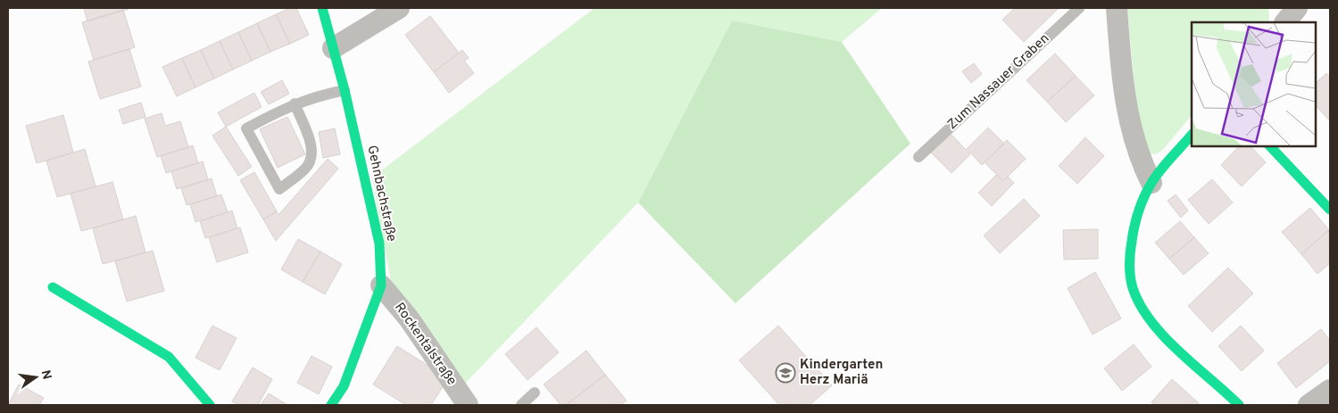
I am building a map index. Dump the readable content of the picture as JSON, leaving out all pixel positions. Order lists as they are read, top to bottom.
{
  "streets": {
    "street": ["Gehnbachstraße", "Rockentalstraße"],
    "lane": ["Zum Nassauer Graben"]
  },
  "crossings": [
    ["Gehnbachstraße", "Rockentalstraße"]
  ],
  "places": {
    "school or university": ["Kindergarten Herz Mariä"]
  },
  "north": "right"
}
